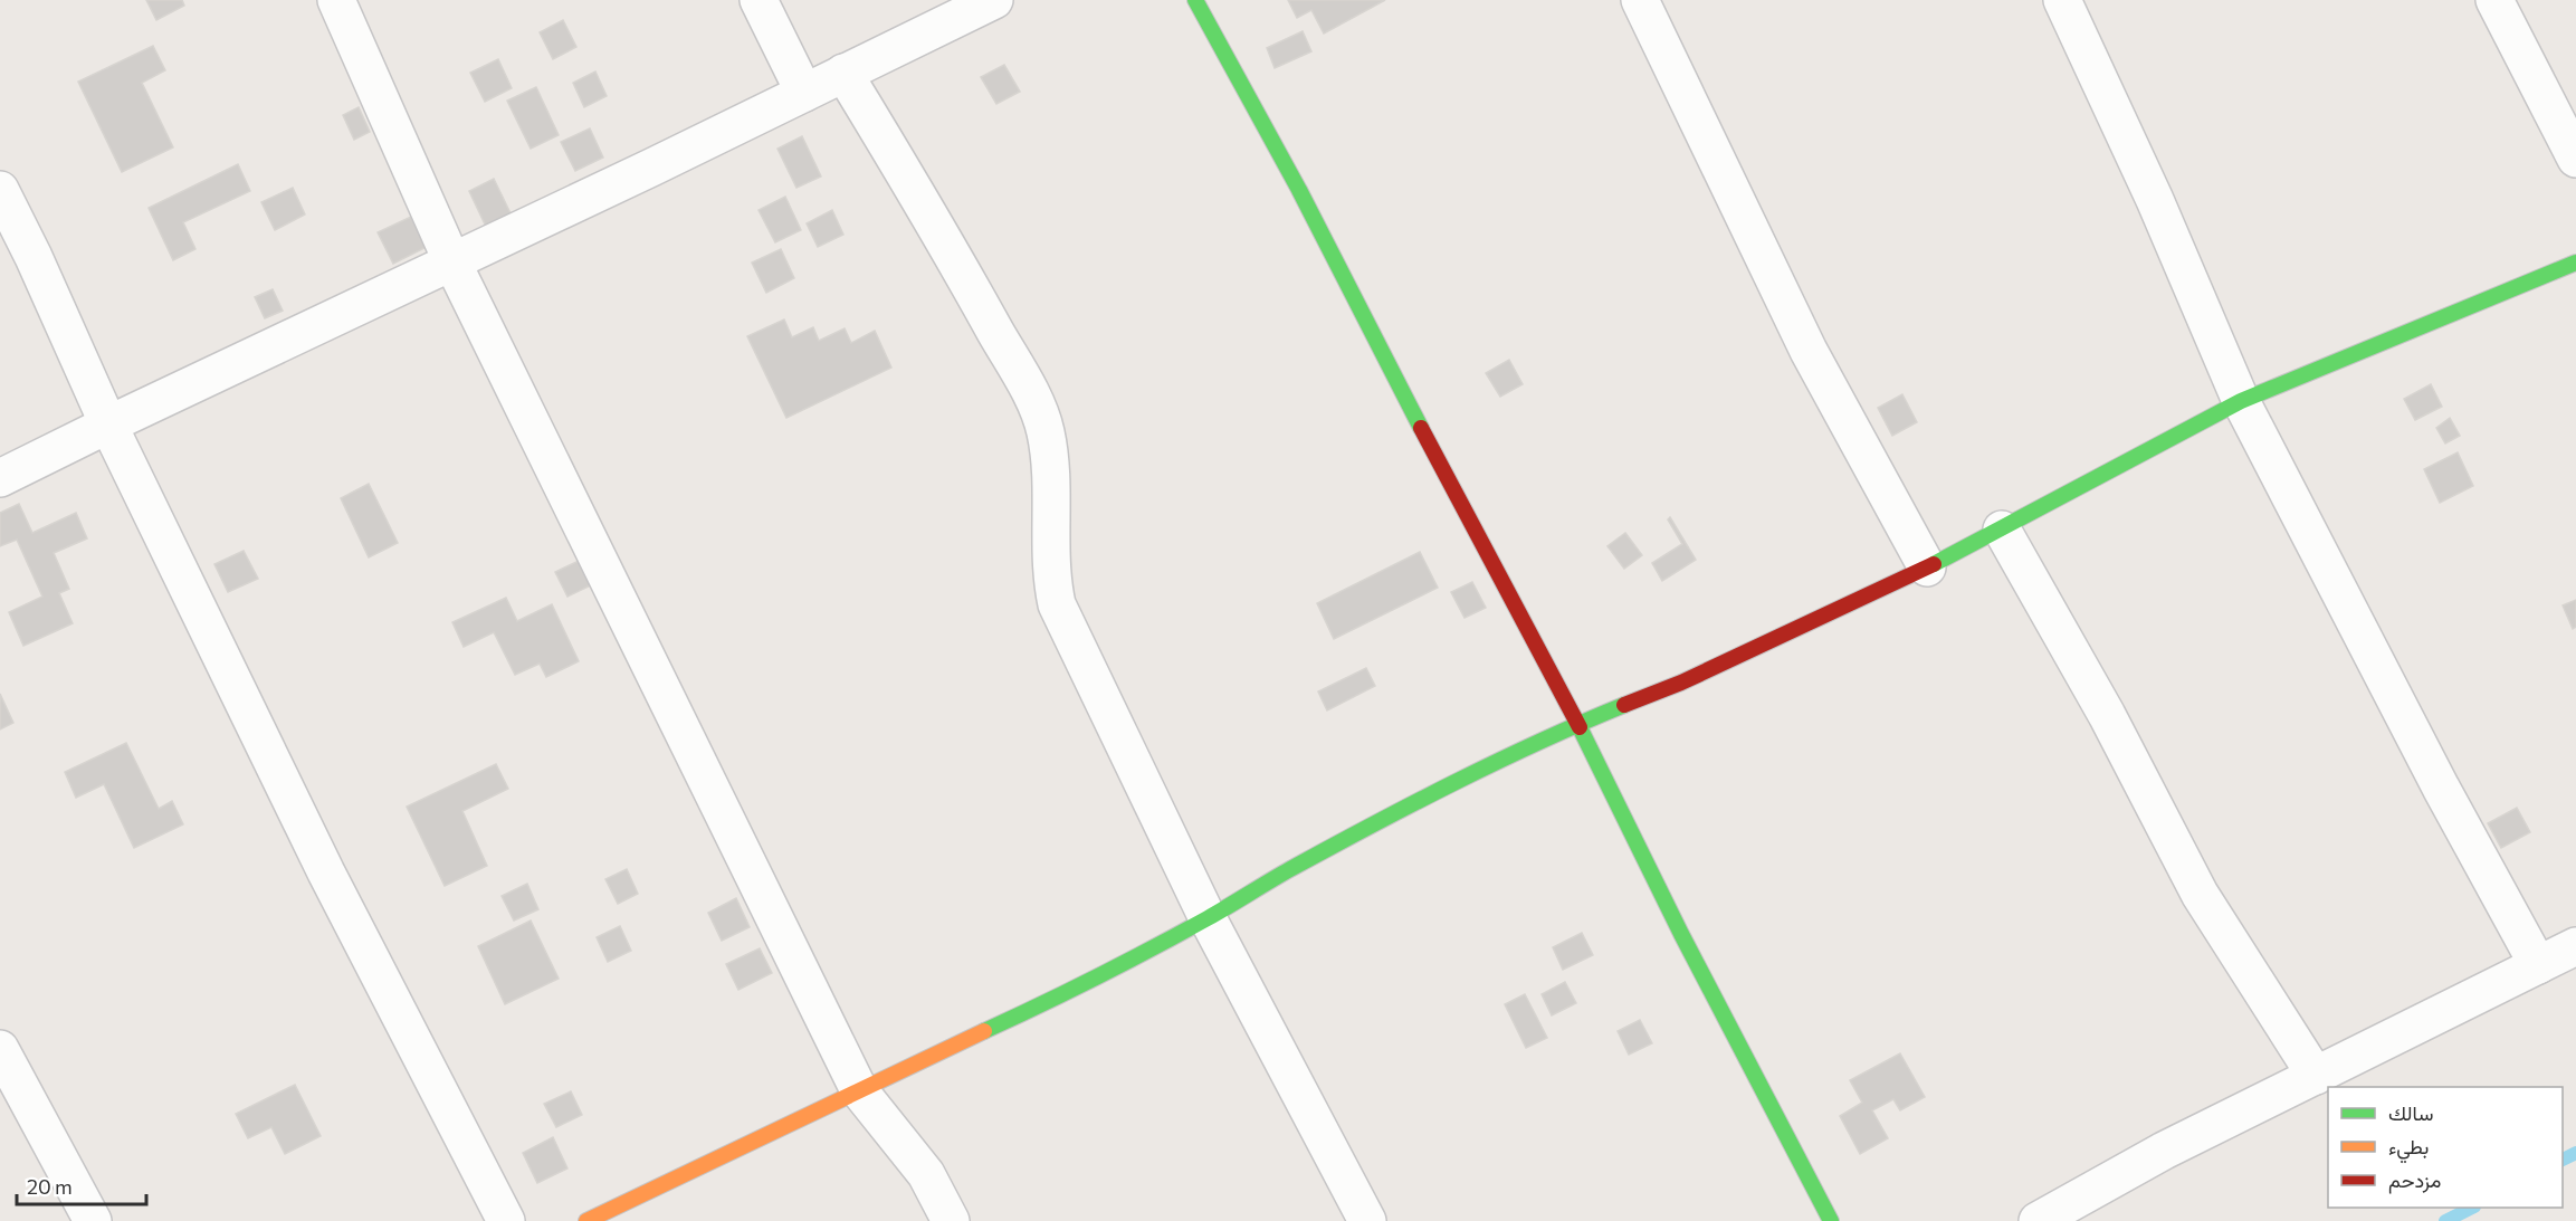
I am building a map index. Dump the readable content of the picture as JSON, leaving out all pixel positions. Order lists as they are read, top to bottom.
{
  "legend": ["سالك", "بطيء", "مزدحم"],
  "scale_bar": "20 m"
}
